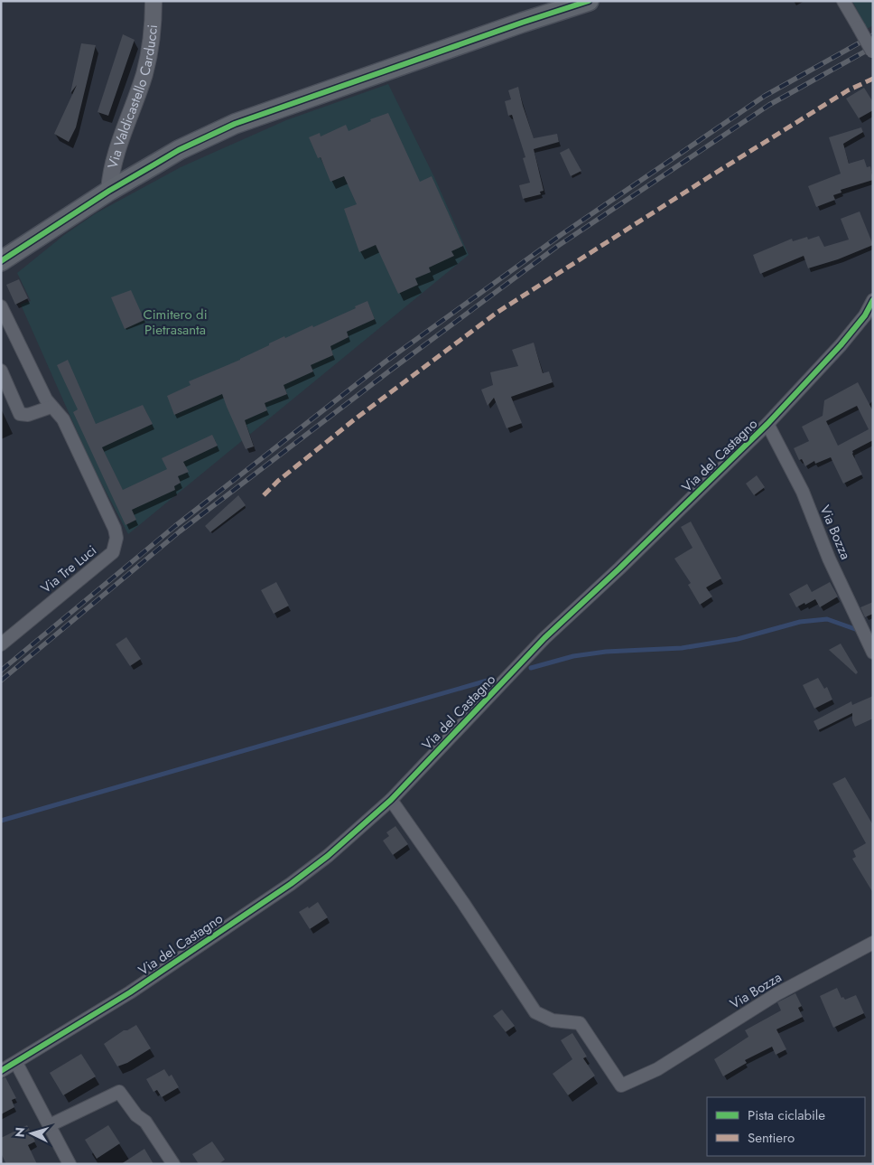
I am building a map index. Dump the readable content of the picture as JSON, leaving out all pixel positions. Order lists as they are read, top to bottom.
{
  "streets": {
    "street": [
      "Via Valdicastello Carducci",
      "Via del Castagno",
      "Via Bozza",
      "Via Tre Luci"
    ]
  },
  "crossings": [
    ["Via del Castagno", "Via Bozza"]
  ],
  "parks": ["Cimitero di Pietrasanta"],
  "legend": ["Pista ciclabile", "Sentiero"],
  "north": "left"
}
